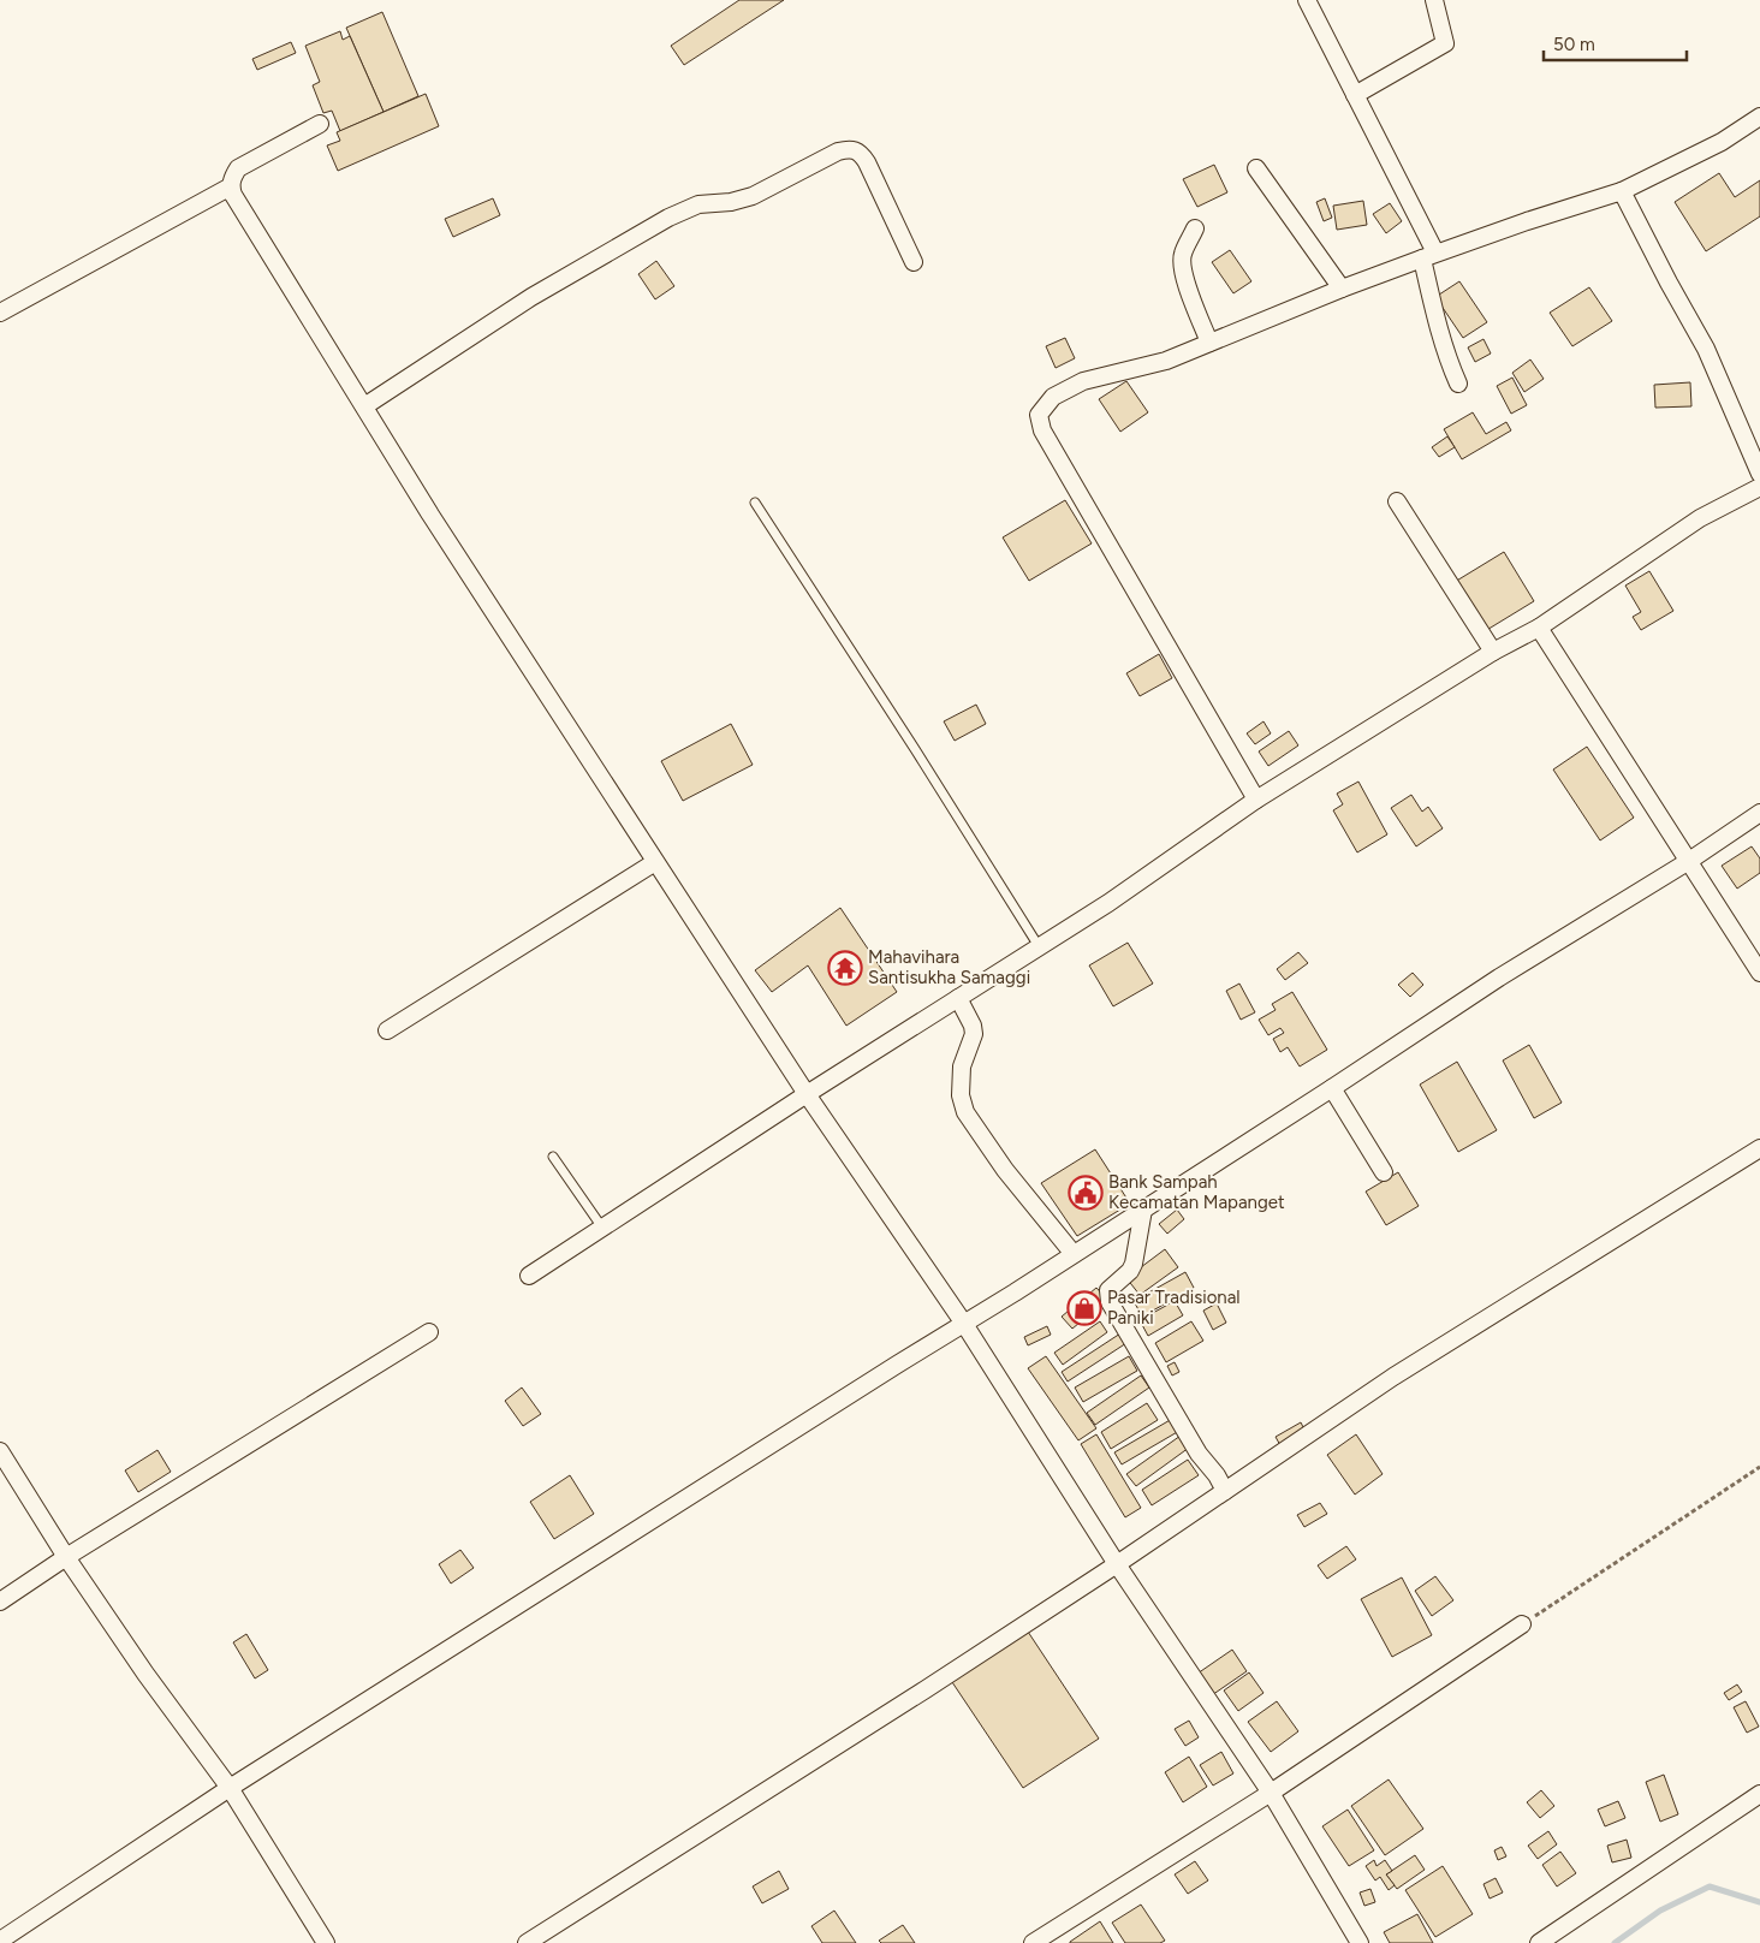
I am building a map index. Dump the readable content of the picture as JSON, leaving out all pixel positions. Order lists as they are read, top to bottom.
{
  "places": {
    "temple": ["Mahavihara Santisukha Samaggi"],
    "public building": ["Bank Sampah Kecamatan Mapanget"],
    "shop": ["Pasar Tradisional Paniki"]
  },
  "scale_bar": "50 m"
}
